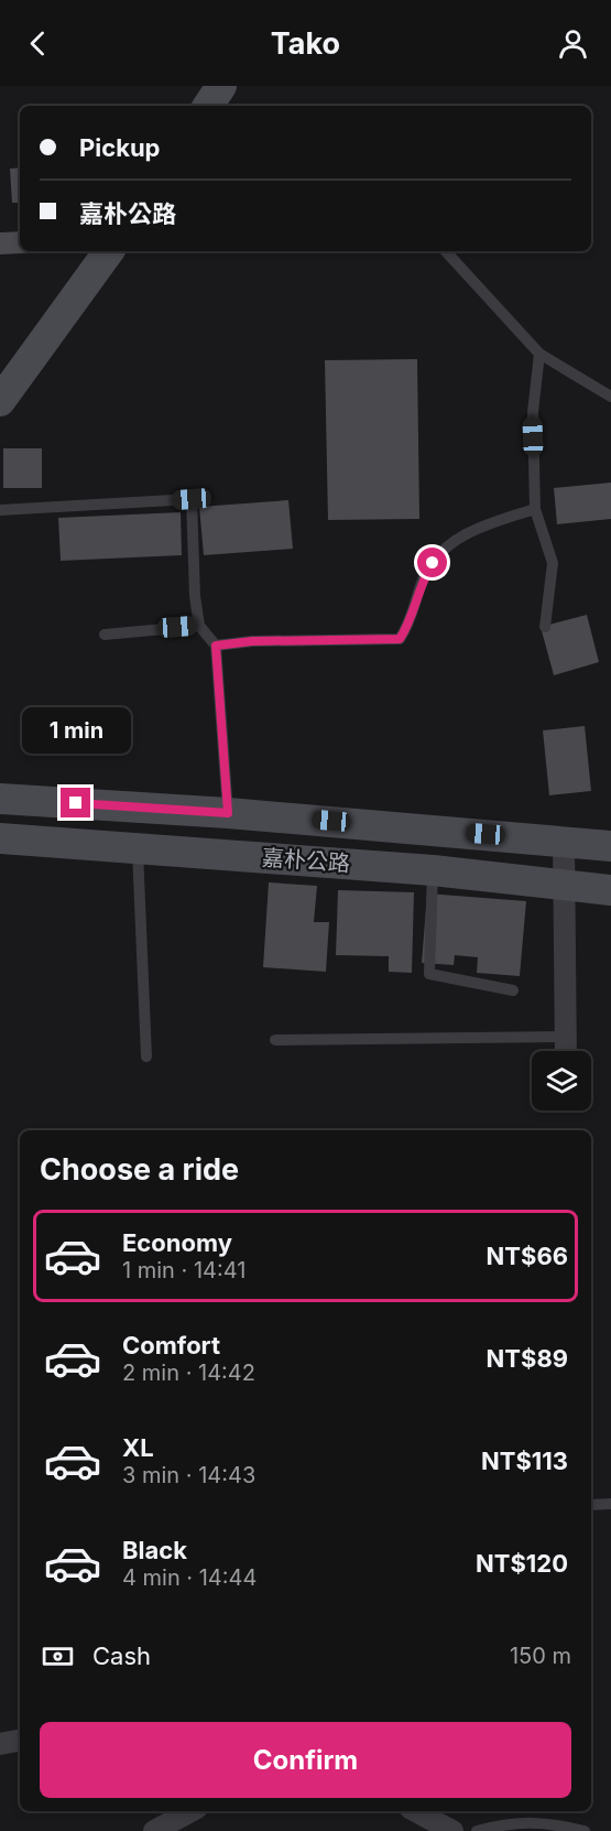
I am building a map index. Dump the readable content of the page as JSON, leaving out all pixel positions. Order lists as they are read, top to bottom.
{
  "streets": {
    "main road": ["嘉朴公路"]
  },
  "page": {
    "header": "Tako",
    "banner": ["Pickup", "嘉朴公路"],
    "bubble": "1 min",
    "heading": "Choose a ride",
    "list": [
      {
        "name": "Economy",
        "note": "1 min · 14:41",
        "value": "NT$66"
      },
      {
        "name": "Comfort",
        "note": "2 min · 14:42",
        "value": "NT$89"
      },
      {
        "name": "XL",
        "note": "3 min · 14:43",
        "value": "NT$113"
      },
      {
        "name": "Black",
        "note": "4 min · 14:44",
        "value": "NT$120"
      }
    ],
    "pay": ["Cash", "150 m"],
    "buttons": "Confirm"
  }
}
